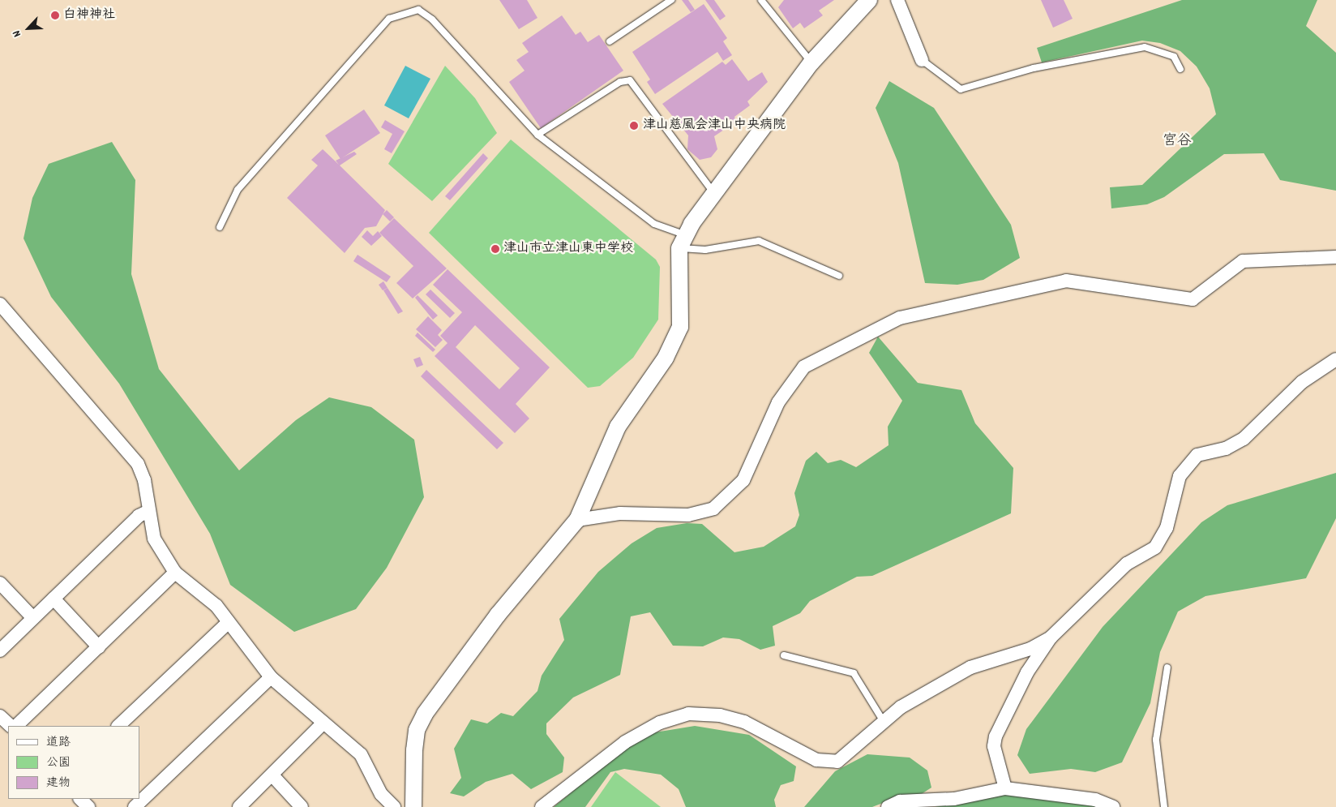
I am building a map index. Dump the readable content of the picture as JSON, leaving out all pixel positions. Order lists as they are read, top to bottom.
{
  "districts": ["宮谷"],
  "places": ["白神神社", "津山慈風会津山中央病院", "津山市立津山東中学校"],
  "legend": ["道路", "公園", "建物"],
  "north": "bottom left"
}
